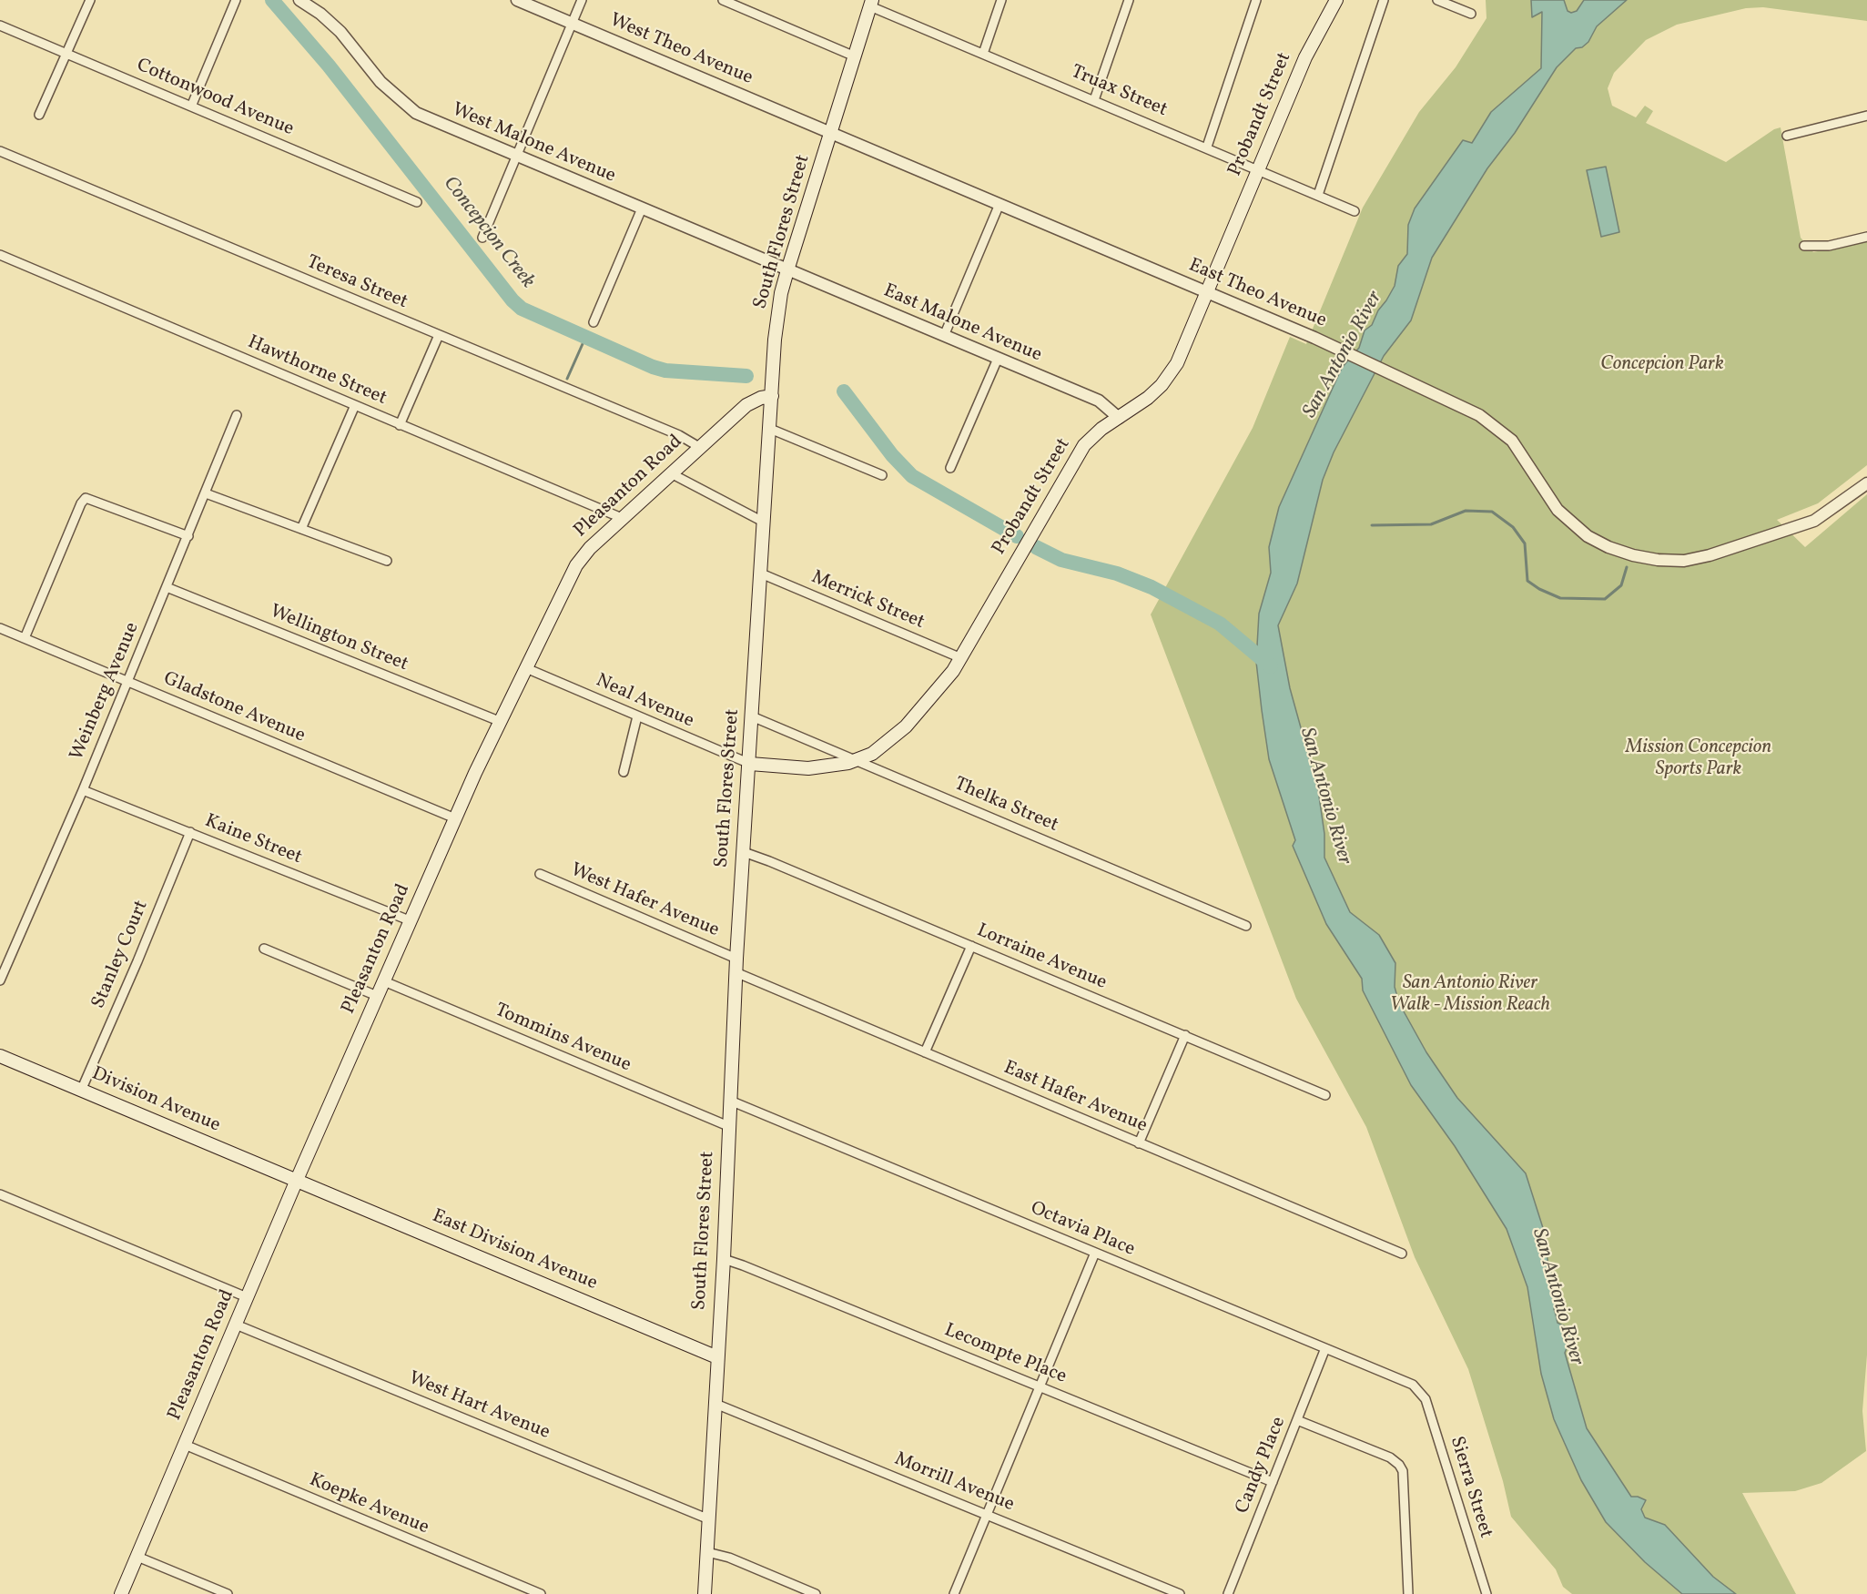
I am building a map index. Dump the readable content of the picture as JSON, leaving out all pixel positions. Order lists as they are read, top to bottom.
{
  "streets": {
    "main road": [
      "Probandt Street",
      "South Flores Street",
      "Pleasanton Road",
      "Division Avenue",
      "East Division Avenue"
    ],
    "street": [
      "West Theo Avenue",
      "Truax Street",
      "Cottonwood Avenue",
      "West Malone Avenue",
      "Teresa Street",
      "East Theo Avenue",
      "East Malone Avenue",
      "Hawthorne Street",
      "Merrick Street",
      "Wellington Street",
      "Weinberg Avenue",
      "Neal Avenue",
      "Gladstone Avenue",
      "Thelka Street",
      "Kaine Street",
      "West Hafer Avenue",
      "Stanley Court",
      "Lorraine Avenue",
      "Tommins Avenue",
      "East Hafer Avenue",
      "Octavia Place",
      "Lecompte Place",
      "West Hart Avenue",
      "Candy Place",
      "Morrill Avenue",
      "Sierra Street",
      "Koepke Avenue"
    ]
  },
  "crossings": [
    ["West Theo Avenue", "South Flores Street"],
    ["West Theo Avenue", "East Theo Avenue"],
    ["Truax Street", "Probandt Street"],
    ["Truax Street", "South Flores Street"],
    ["Probandt Street", "South Flores Street"],
    ["Probandt Street", "East Theo Avenue"],
    ["Probandt Street", "East Malone Avenue"],
    ["Probandt Street", "Merrick Street"],
    ["Probandt Street", "Neal Avenue"],
    ["Probandt Street", "Thelka Street"],
    ["West Malone Avenue", "South Flores Street"],
    ["West Malone Avenue", "East Malone Avenue"],
    ["South Flores Street", "East Theo Avenue"],
    ["South Flores Street", "East Malone Avenue"],
    ["South Flores Street", "Pleasanton Road"],
    ["South Flores Street", "Merrick Street"],
    ["South Flores Street", "Neal Avenue"],
    ["South Flores Street", "Thelka Street"],
    ["South Flores Street", "West Hafer Avenue"],
    ["South Flores Street", "Lorraine Avenue"],
    ["South Flores Street", "Tommins Avenue"],
    ["South Flores Street", "East Hafer Avenue"],
    ["South Flores Street", "Octavia Place"],
    ["South Flores Street", "East Division Avenue"],
    ["South Flores Street", "Lecompte Place"],
    ["South Flores Street", "West Hart Avenue"],
    ["South Flores Street", "Morrill Avenue"],
    ["Teresa Street", "Pleasanton Road"],
    ["Hawthorne Street", "Pleasanton Road"],
    ["Pleasanton Road", "Wellington Street"],
    ["Pleasanton Road", "Neal Avenue"],
    ["Pleasanton Road", "Gladstone Avenue"],
    ["Pleasanton Road", "Kaine Street"],
    ["Pleasanton Road", "Tommins Avenue"],
    ["Pleasanton Road", "Division Avenue"],
    ["Pleasanton Road", "East Division Avenue"],
    ["Pleasanton Road", "West Hart Avenue"],
    ["Pleasanton Road", "Koepke Avenue"],
    ["Wellington Street", "Weinberg Avenue"],
    ["Weinberg Avenue", "Gladstone Avenue"],
    ["Weinberg Avenue", "Kaine Street"],
    ["Kaine Street", "Stanley Court"],
    ["Stanley Court", "Division Avenue"],
    ["Division Avenue", "East Division Avenue"],
    ["Octavia Place", "Candy Place"],
    ["Octavia Place", "Sierra Street"],
    ["Lecompte Place", "Candy Place"]
  ],
  "water": ["Concepcion Creek", "San Antonio River"],
  "parks": ["Concepcion Park", "Mission Concepcion Sports Park", "San Antonio River Walk - Mission Reach"]
}
